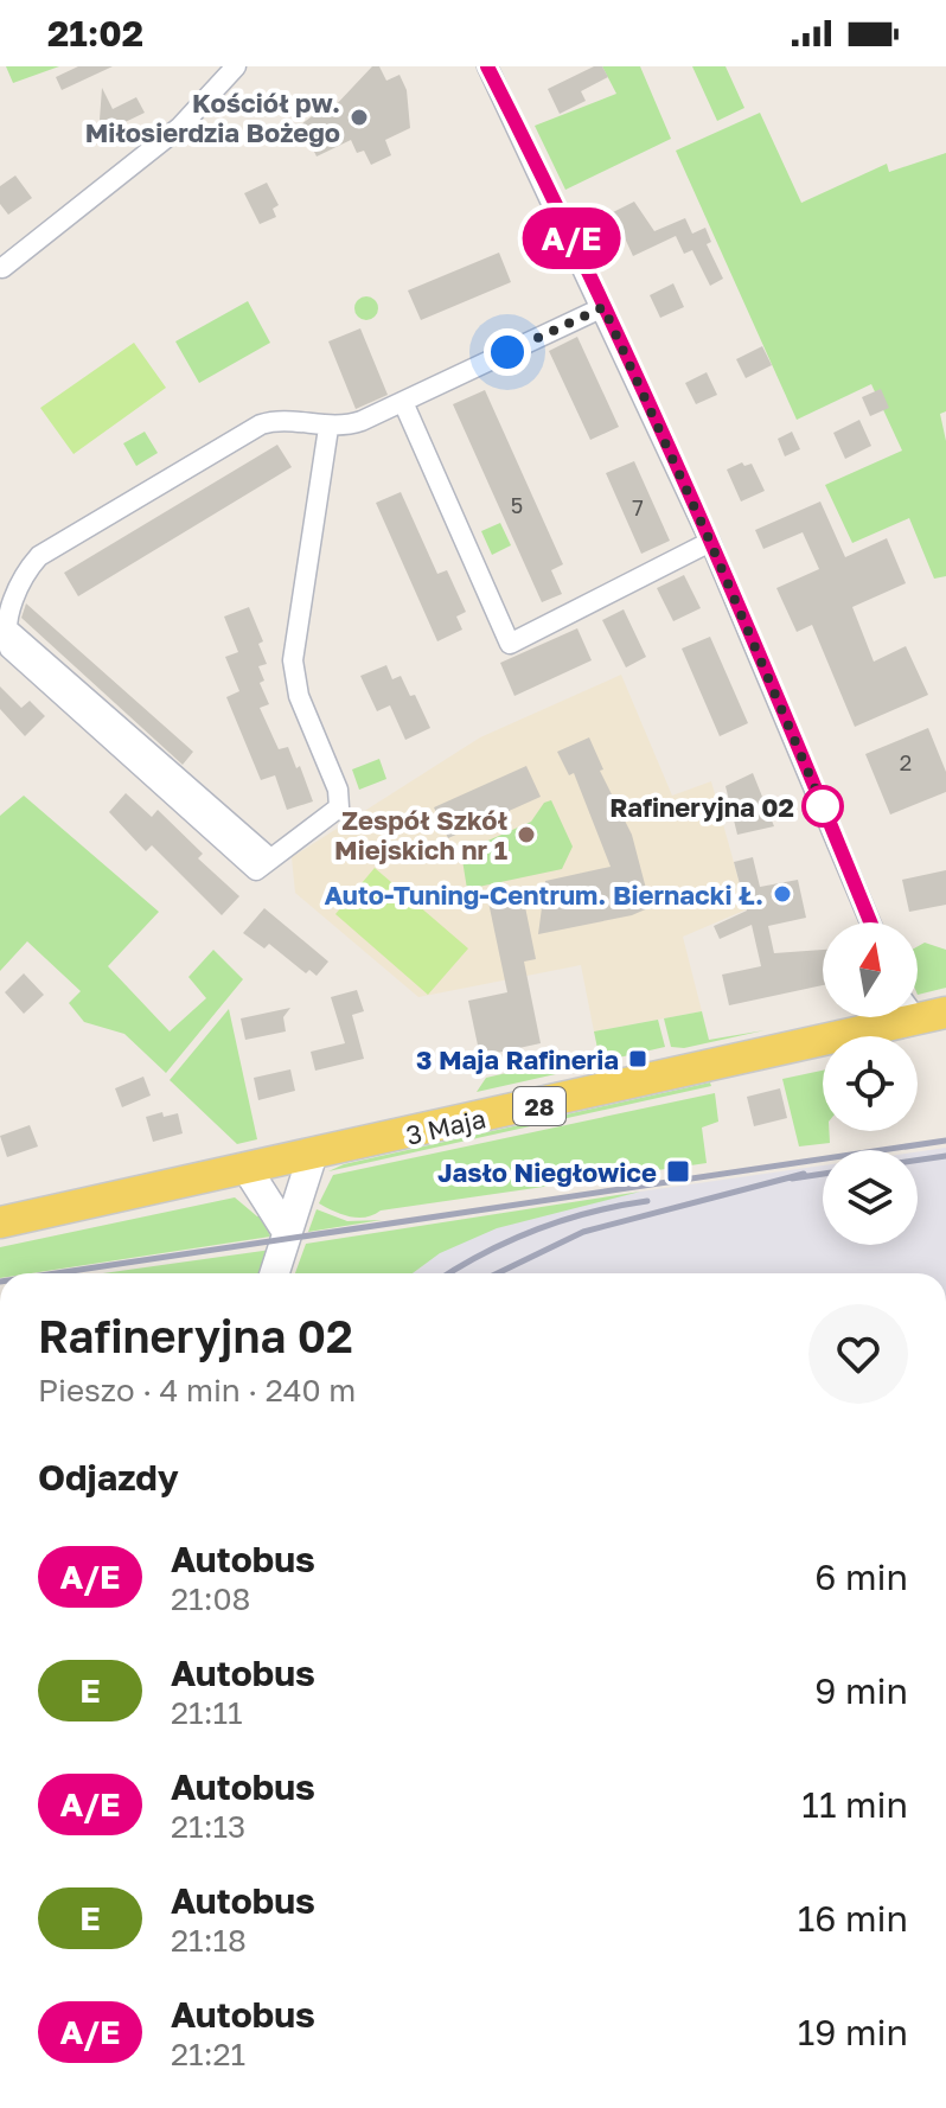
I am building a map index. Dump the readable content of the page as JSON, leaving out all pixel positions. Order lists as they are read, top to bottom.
{
  "streets": {
    "main road": ["28", "3 Maja"]
  },
  "places": {
    "other": [
      "Kościół pw. Miłosierdzia Bożego",
      "Rafineryjna 02",
      "Zespół Szkół Miejskich nr 1",
      "Auto-Tuning-Centrum. Biernacki Ł."
    ],
    "transit": ["3 Maja Rafineria", "Jasło Niegłowice"]
  },
  "lines": ["bus line A/E"],
  "house_numbers": ["5", "7", "2"],
  "north": "top",
  "page": {
    "status": "21:02",
    "on_map": "A/E",
    "heading": [
      ["Rafineryjna 02", "Pieszo · 4 min · 240 m"],
      "Odjazdy"
    ],
    "list": [
      {
        "mark": "A/E",
        "name": "Autobus",
        "note": "21:08",
        "value": "6 min"
      },
      {
        "mark": "E",
        "name": "Autobus",
        "note": "21:11",
        "value": "9 min"
      },
      {
        "mark": "A/E",
        "name": "Autobus",
        "note": "21:13",
        "value": "11 min"
      },
      {
        "mark": "E",
        "name": "Autobus",
        "note": "21:18",
        "value": "16 min"
      },
      {
        "mark": "A/E",
        "name": "Autobus",
        "note": "21:21",
        "value": "19 min"
      }
    ]
  }
}
